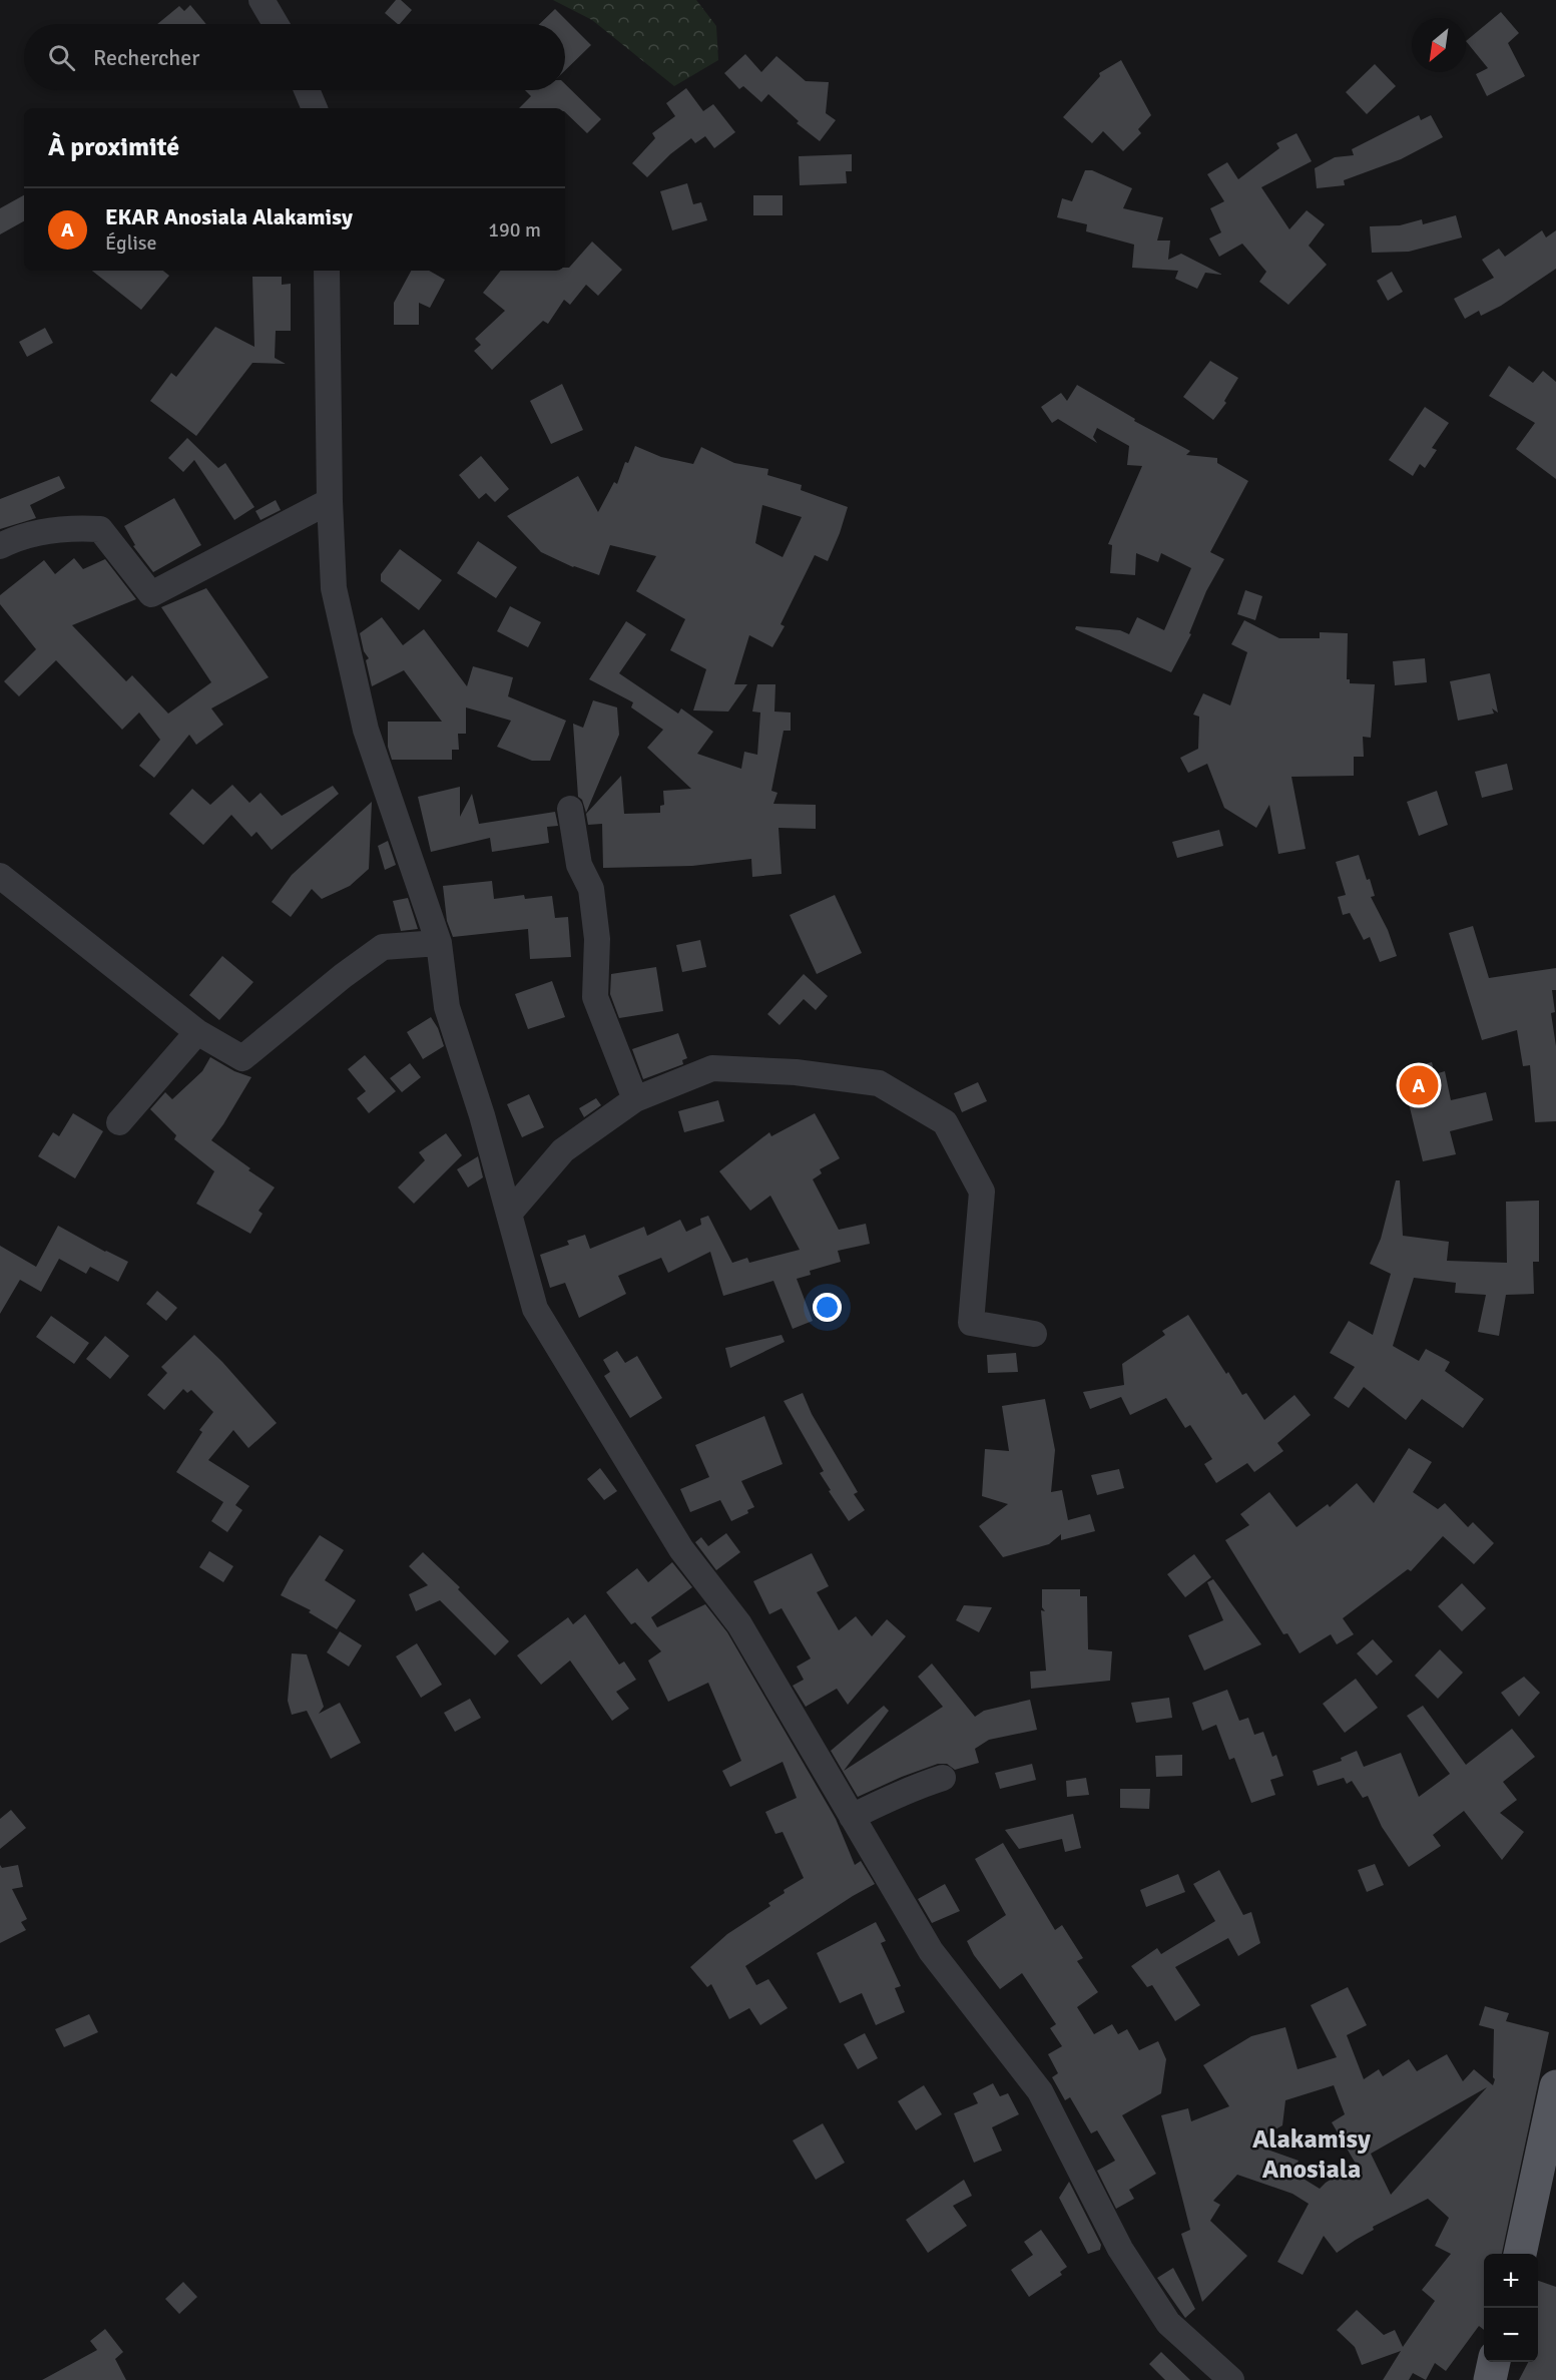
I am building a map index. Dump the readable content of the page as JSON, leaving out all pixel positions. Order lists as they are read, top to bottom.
{
  "districts": ["Alakamisy Anosiala"],
  "north": "bottom left",
  "page": {
    "search": "Rechercher",
    "heading": "À proximité",
    "list": [
      {
        "mark": "A",
        "name": "EKAR Anosiala Alakamisy",
        "note": "Église",
        "value": "190 m"
      }
    ],
    "pins": "A",
    "map_buttons": ["+", "−"]
  }
}
